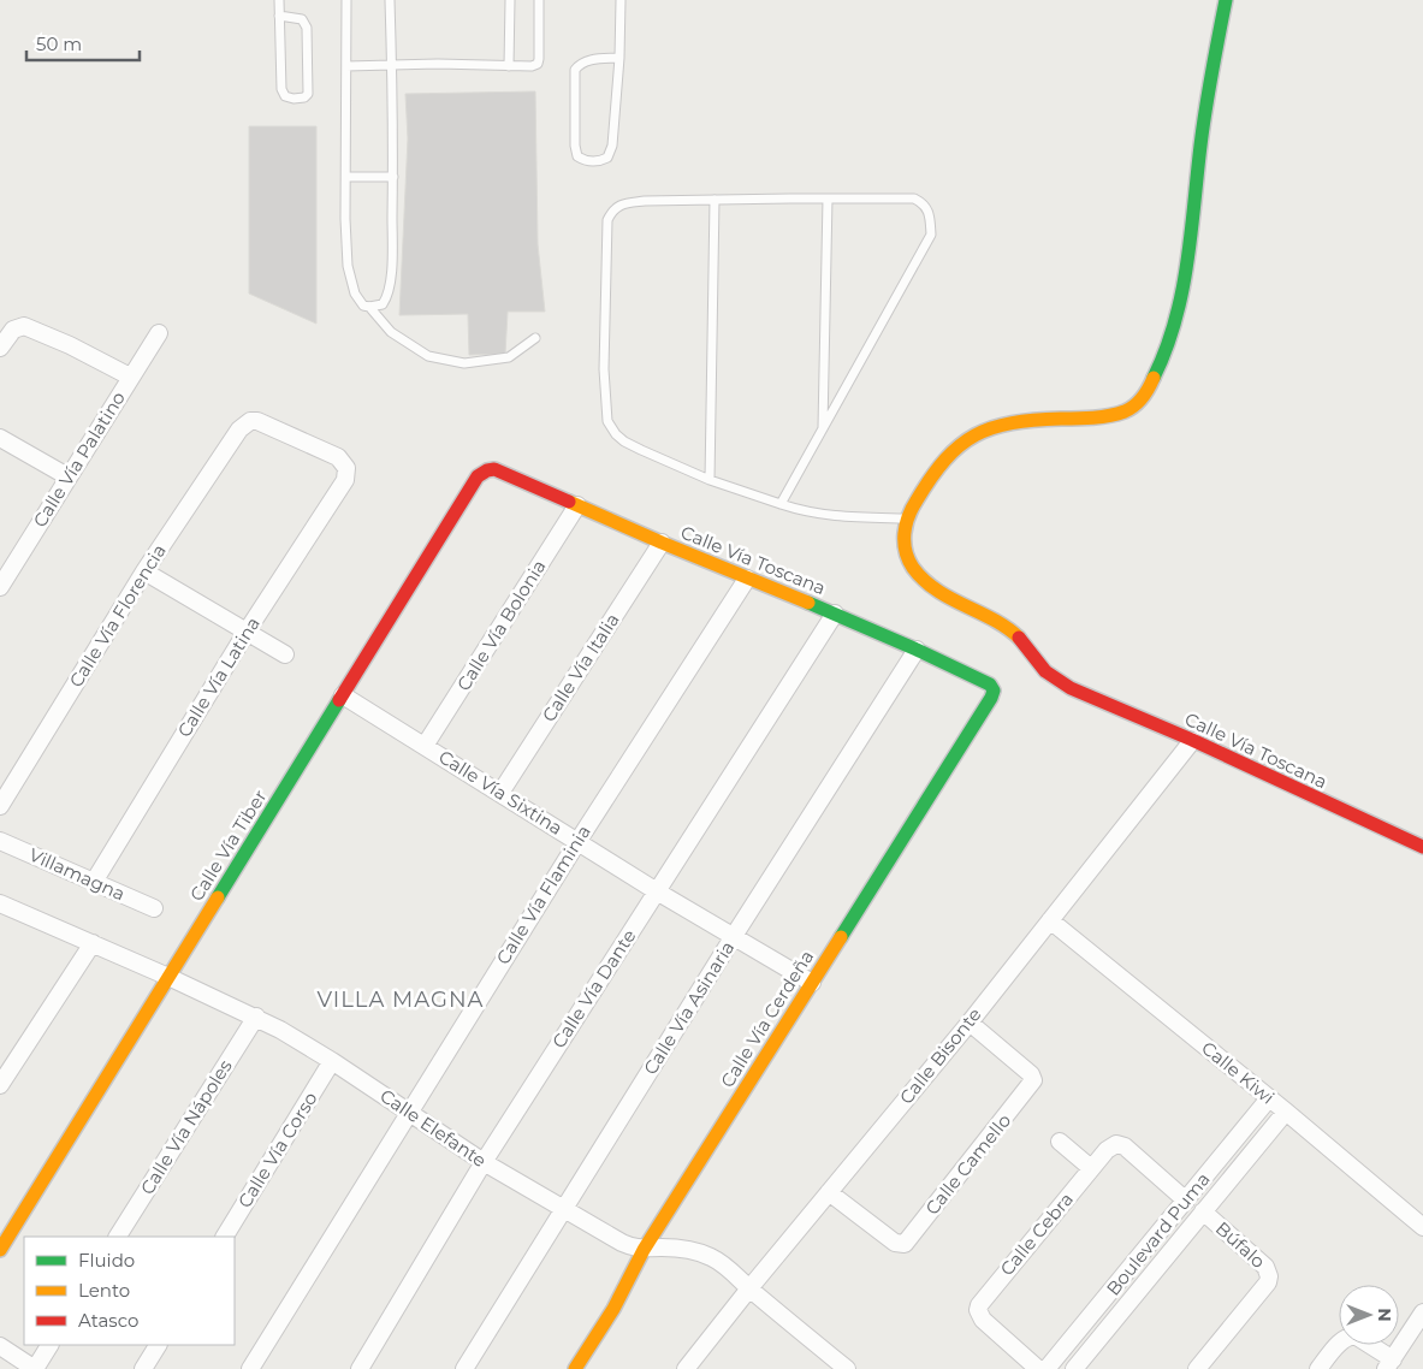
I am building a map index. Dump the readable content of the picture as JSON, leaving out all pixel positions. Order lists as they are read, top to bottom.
{
  "streets": {
    "street": [
      "Calle Vía Palatino",
      "Calle Vía Toscana",
      "Calle Vía Florencia",
      "Calle Vía Bolonia",
      "Calle Vía Italia",
      "Calle Vía Latina",
      "Calle Vía Sixtina",
      "Calle Vía Tiber",
      "Villamagna",
      "Calle Vía Flaminia",
      "Calle Vía Dante",
      "Calle Vía Asinaria",
      "Calle Vía Cerdeña",
      "Calle Bisonte",
      "Calle Kiwi",
      "Calle Vía Nápoles",
      "Calle Elefante",
      "Calle Vía Corso",
      "Calle Camello",
      "Calle Cebra",
      "Boulevard Puma",
      "Búfalo"
    ]
  },
  "crossings": [
    ["Calle Vía Toscana", "Calle Vía Bolonia"],
    ["Calle Vía Toscana", "Calle Vía Italia"],
    ["Calle Vía Toscana", "Calle Vía Tiber"],
    ["Calle Vía Toscana", "Calle Vía Flaminia"],
    ["Calle Vía Toscana", "Calle Vía Dante"],
    ["Calle Vía Toscana", "Calle Vía Asinaria"],
    ["Calle Vía Toscana", "Calle Vía Cerdeña"],
    ["Calle Vía Toscana", "Calle Bisonte"],
    ["Calle Vía Florencia", "Calle Vía Latina"],
    ["Calle Vía Bolonia", "Calle Vía Sixtina"],
    ["Calle Vía Italia", "Calle Vía Sixtina"],
    ["Calle Vía Latina", "Villamagna"],
    ["Calle Vía Sixtina", "Calle Vía Tiber"],
    ["Calle Vía Sixtina", "Calle Vía Flaminia"],
    ["Calle Vía Sixtina", "Calle Vía Dante"],
    ["Calle Vía Sixtina", "Calle Vía Asinaria"],
    ["Calle Vía Sixtina", "Calle Vía Cerdeña"],
    ["Calle Vía Tiber", "Calle Elefante"],
    ["Calle Vía Flaminia", "Calle Elefante"],
    ["Calle Vía Dante", "Calle Elefante"],
    ["Calle Vía Asinaria", "Calle Elefante"],
    ["Calle Vía Cerdeña", "Calle Elefante"],
    ["Calle Bisonte", "Calle Kiwi"],
    ["Calle Bisonte", "Calle Elefante"],
    ["Calle Bisonte", "Calle Camello"],
    ["Calle Kiwi", "Boulevard Puma"],
    ["Calle Vía Nápoles", "Calle Elefante"],
    ["Calle Elefante", "Calle Vía Corso"],
    ["Calle Cebra", "Boulevard Puma"],
    ["Boulevard Puma", "Búfalo"]
  ],
  "districts": ["VILLA MAGNA"],
  "legend": ["Fluido", "Lento", "Atasco"],
  "scale_bar": "50 m",
  "north": "right"
}
